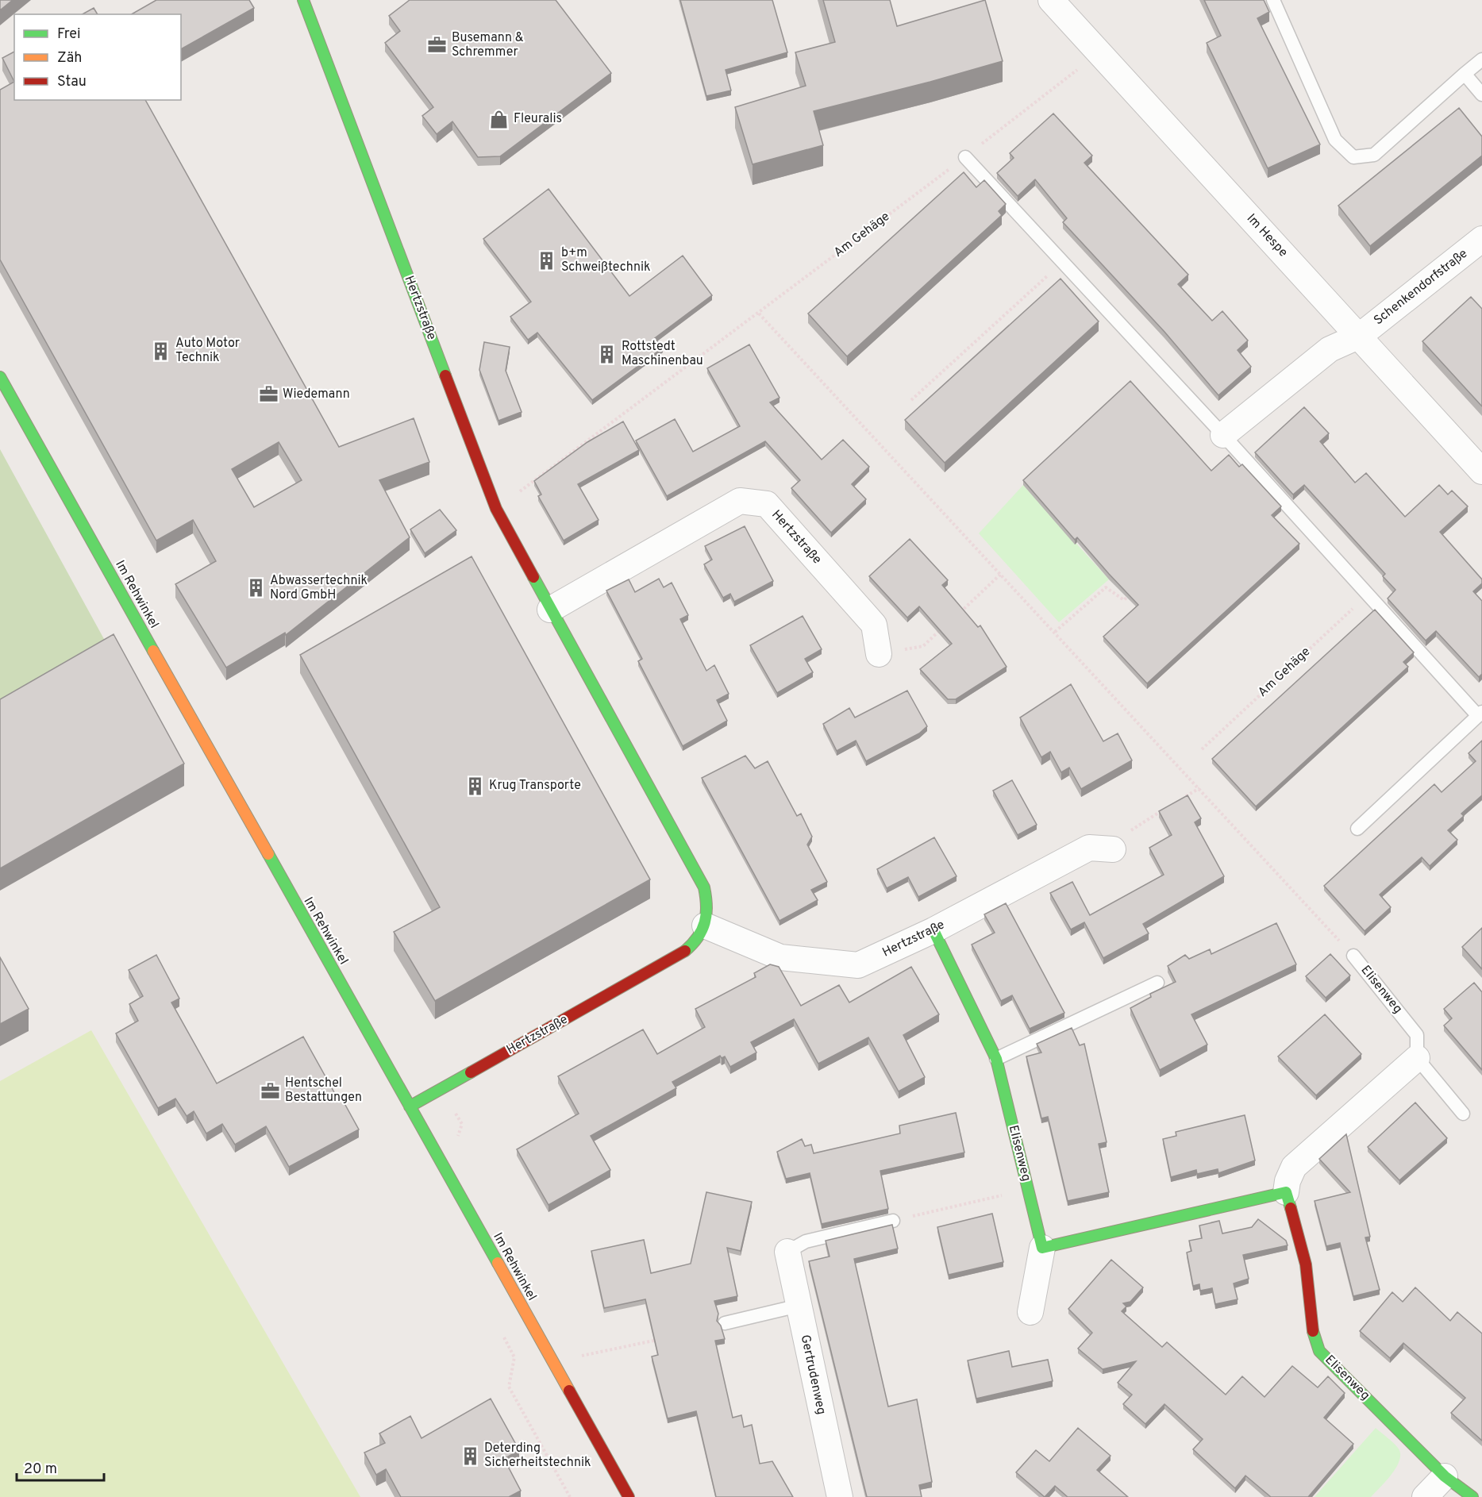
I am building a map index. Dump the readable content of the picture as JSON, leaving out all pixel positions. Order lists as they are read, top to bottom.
{
  "streets": {
    "street": [
      "Im Hespe",
      "Schenkendorfstraße",
      "Hertzstraße",
      "Im Rehwinkel",
      "Elisenweg",
      "Gertrudenweg"
    ],
    "path": ["Am Gehäge"]
  },
  "crossings": [
    ["Am Gehäge", "Im Hespe"],
    ["Am Gehäge", "Hertzstraße"],
    ["Im Hespe", "Schenkendorfstraße"],
    ["Hertzstraße", "Im Rehwinkel"],
    ["Hertzstraße", "Elisenweg"]
  ],
  "places": {
    "office": ["Busemann & Schremmer", "Wiedemann", "Hentschel Bestattungen"],
    "shop": ["Fleuralis"],
    "building": [
      "b+m Schweißtechnik",
      "Auto Motor Technik",
      "Rottstedt Maschinenbau",
      "Abwassertechnik Nord GmbH",
      "Krug Transporte",
      "Deterding Sicherheitstechnik"
    ]
  },
  "legend": ["Frei", "Zäh", "Stau"],
  "scale_bar": "20 m"
}
